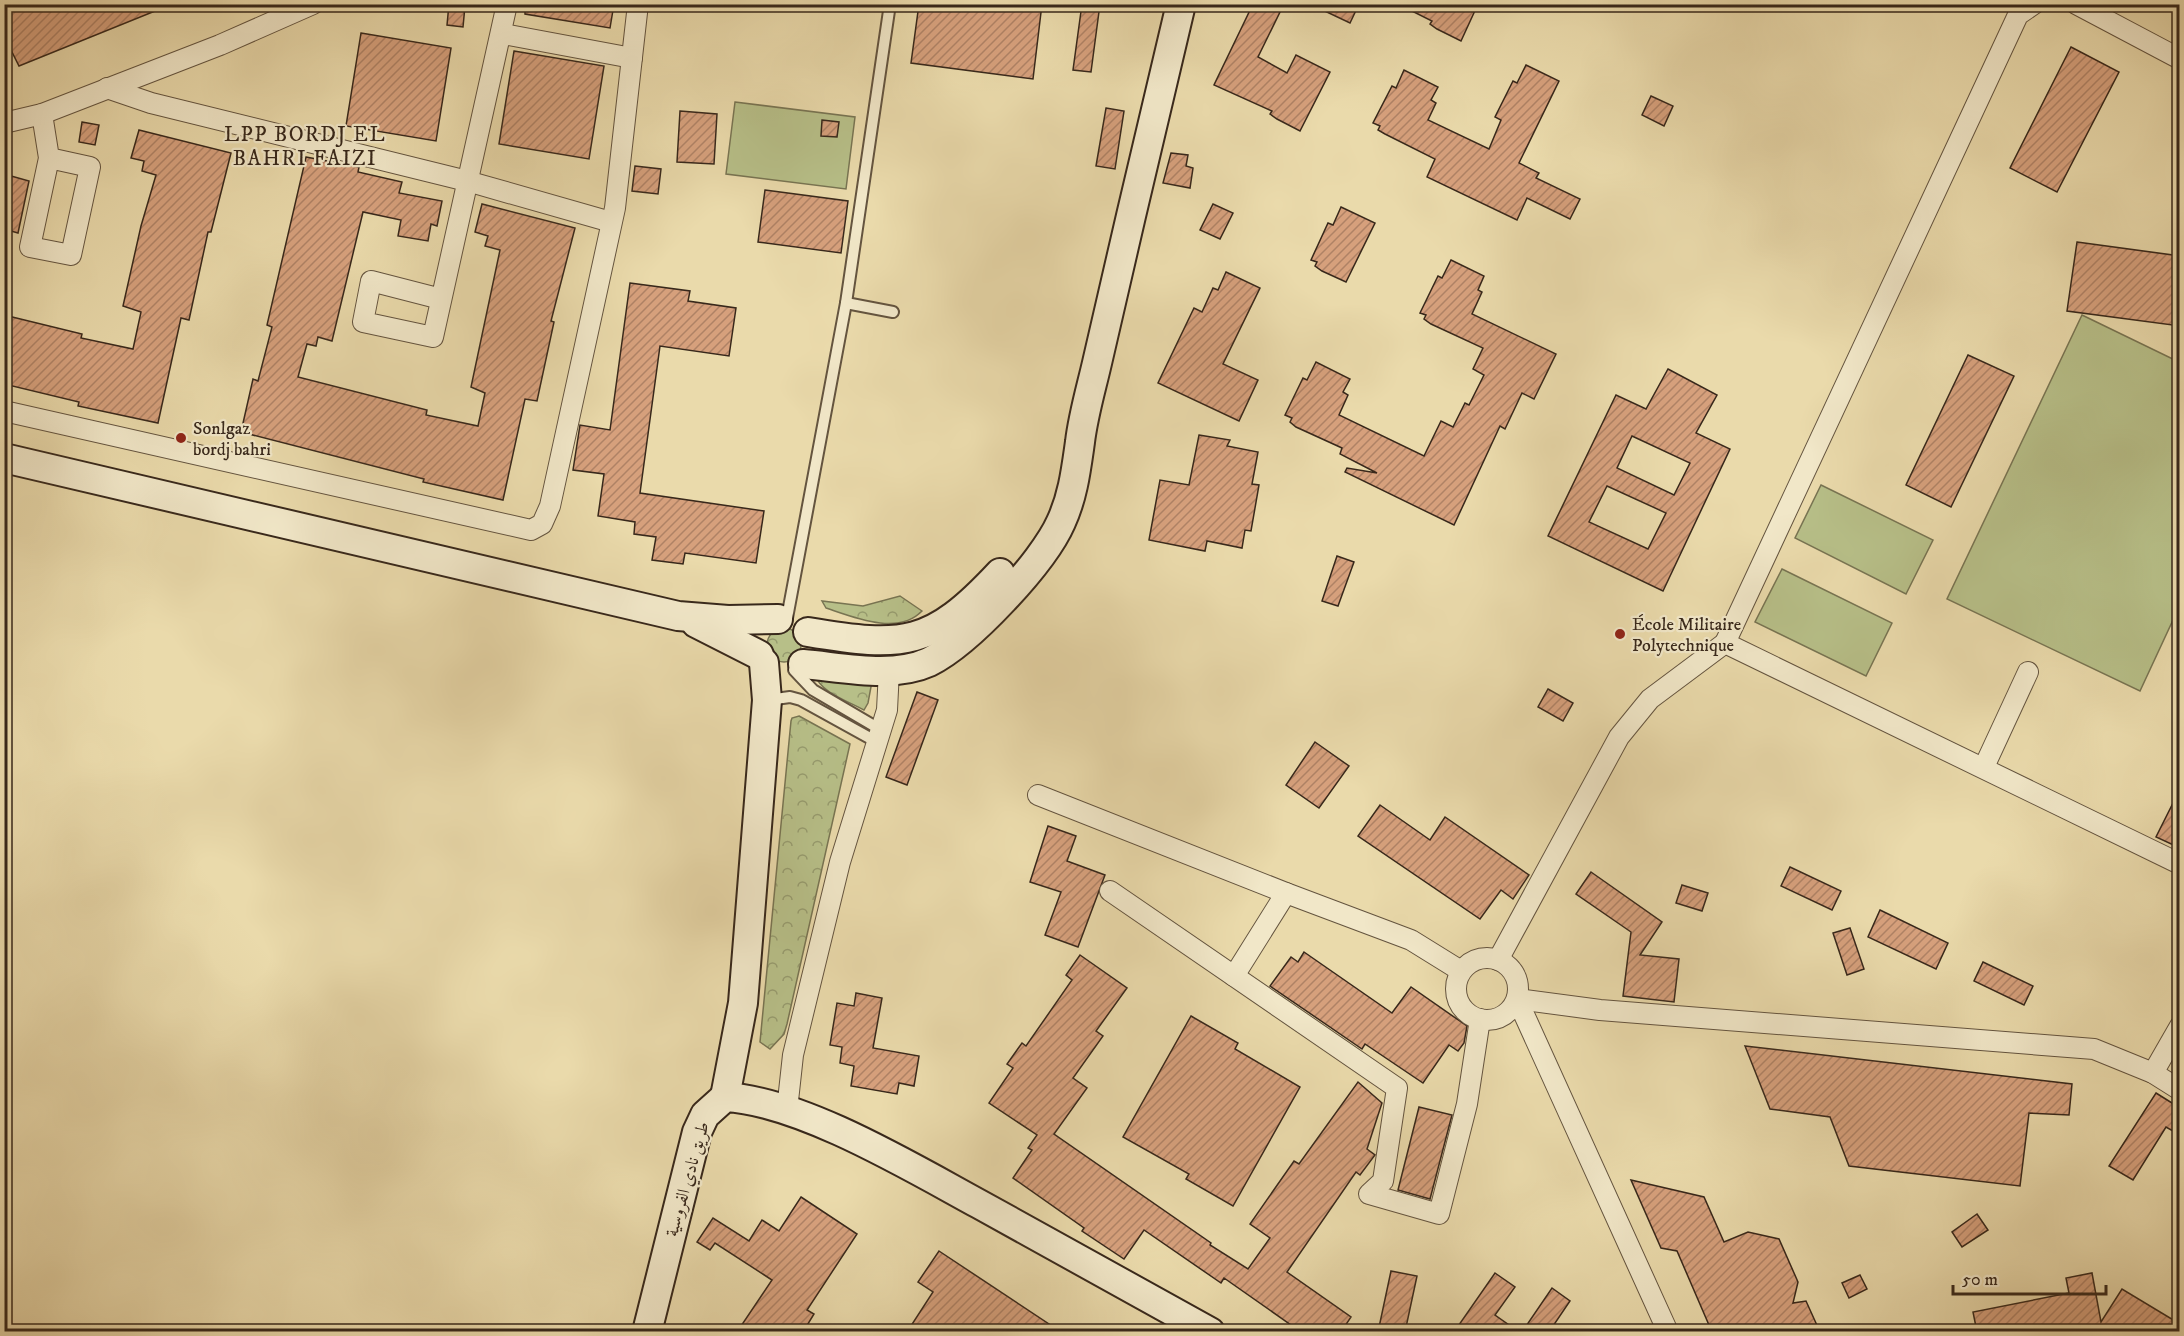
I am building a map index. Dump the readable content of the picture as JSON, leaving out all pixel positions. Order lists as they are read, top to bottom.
{
  "streets": {
    "main road": ["طريق نادي الفروسية"]
  },
  "districts": ["LPP BORDJ EL BAHRI FAIZI"],
  "places": ["Sonlgaz bordj bahri", "École Militaire Polytechnique"],
  "scale_bar": "50 m"
}
